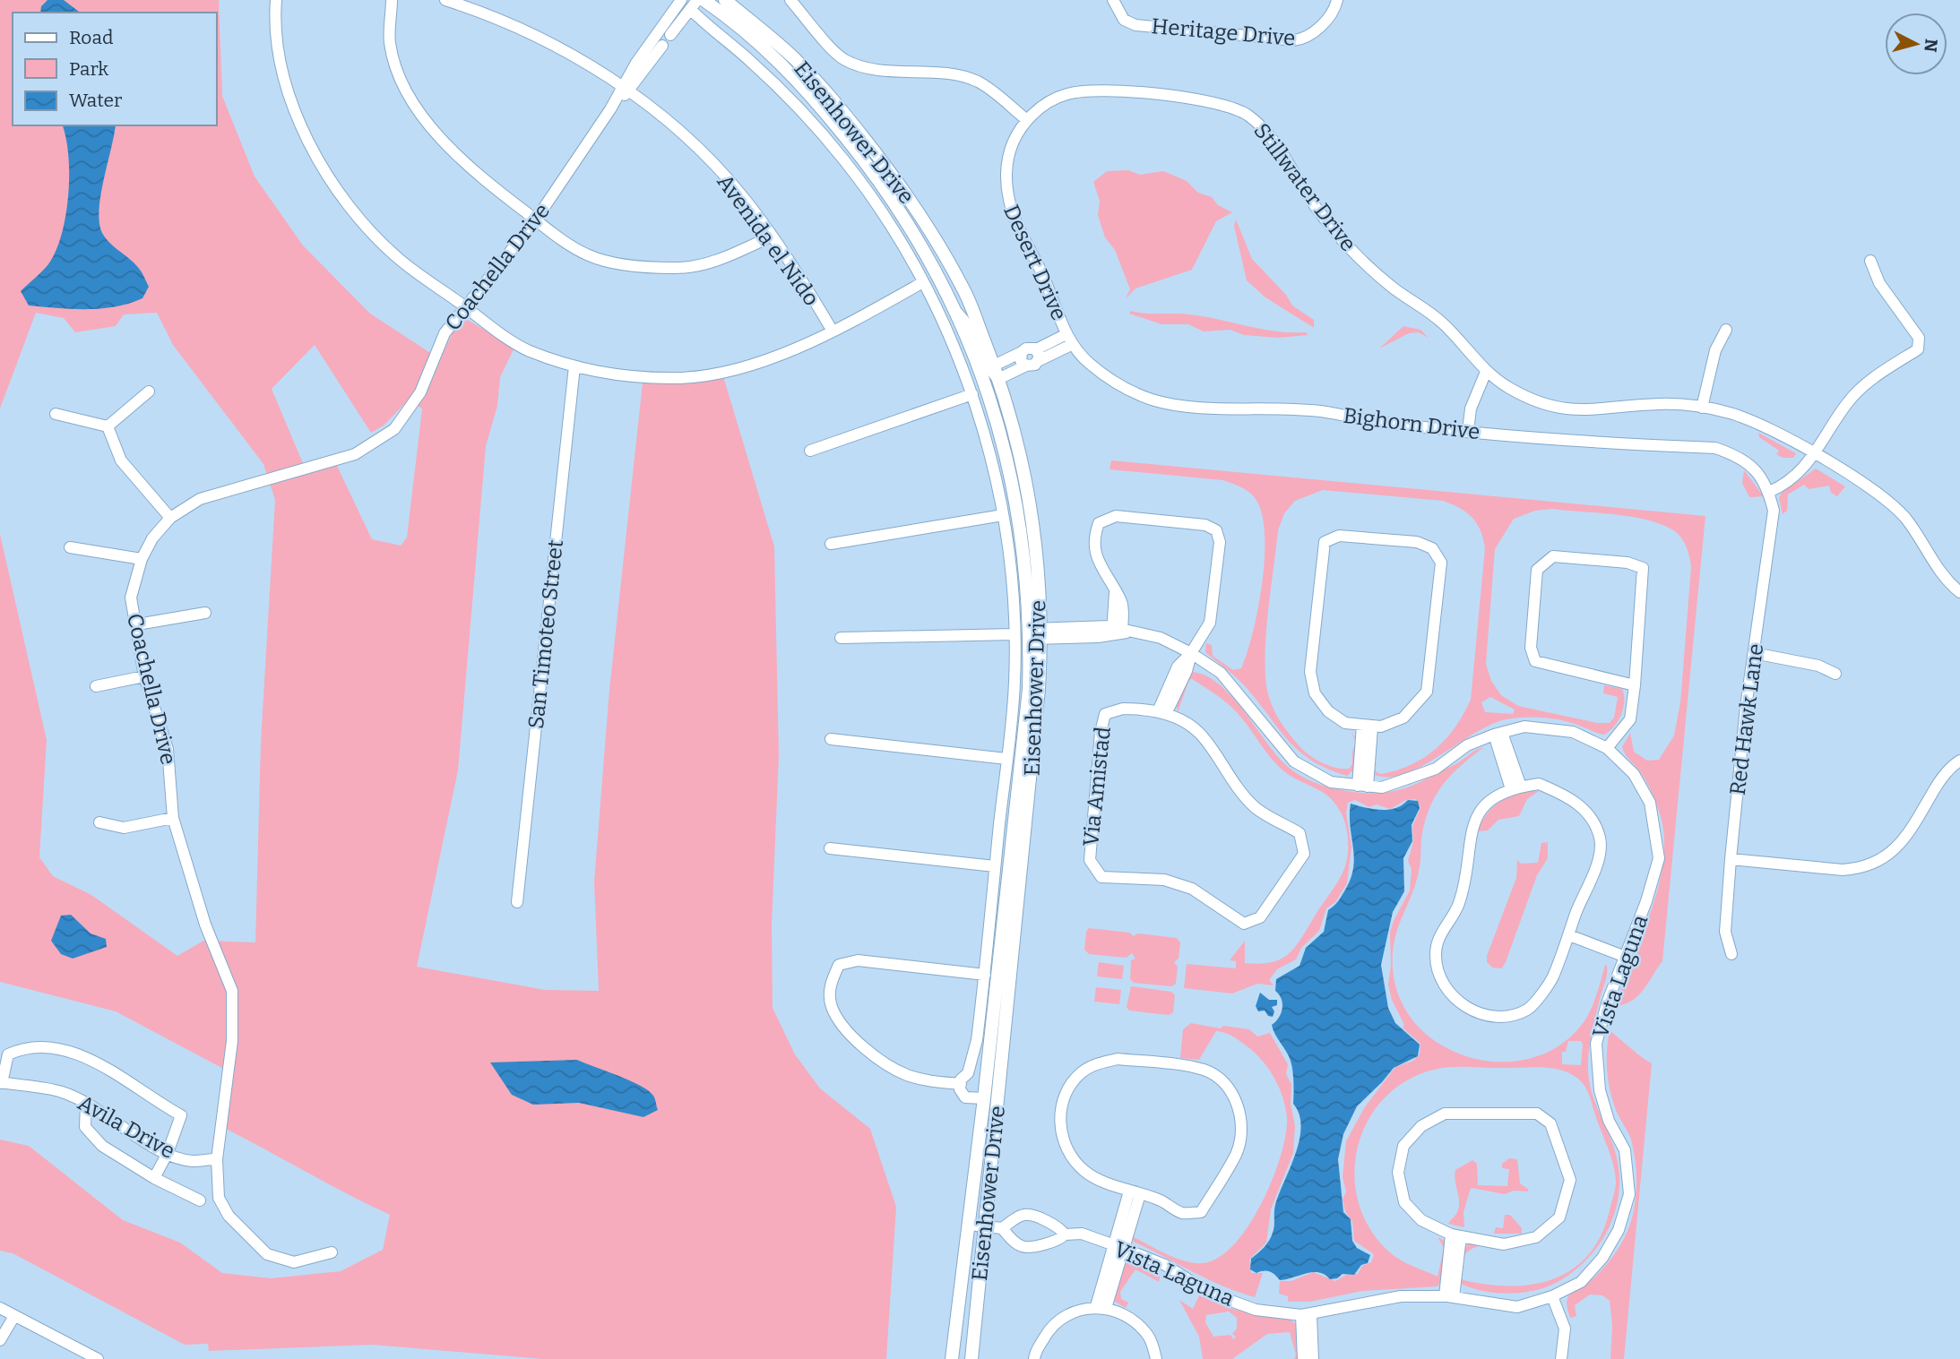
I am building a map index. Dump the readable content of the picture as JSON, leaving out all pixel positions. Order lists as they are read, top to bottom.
{
  "streets": {
    "main road": ["Eisenhower Drive"],
    "street": [
      "Heritage Drive",
      "Stillwater Drive",
      "Avenida el Nido",
      "Desert Drive",
      "Coachella Drive",
      "Bighorn Drive",
      "San Timoteo Street",
      "Red Hawk Lane",
      "Via Amistad",
      "Vista Laguna",
      "Avila Drive"
    ]
  },
  "crossings": [
    ["Eisenhower Drive", "Vista Laguna"],
    ["Stillwater Drive", "Desert Drive"],
    ["Avenida el Nido", "Coachella Drive"],
    ["Desert Drive", "Bighorn Drive"],
    ["Coachella Drive", "Avila Drive"],
    ["Bighorn Drive", "Red Hawk Lane"]
  ],
  "legend": ["Road", "Park", "Water"],
  "north": "right"
}
